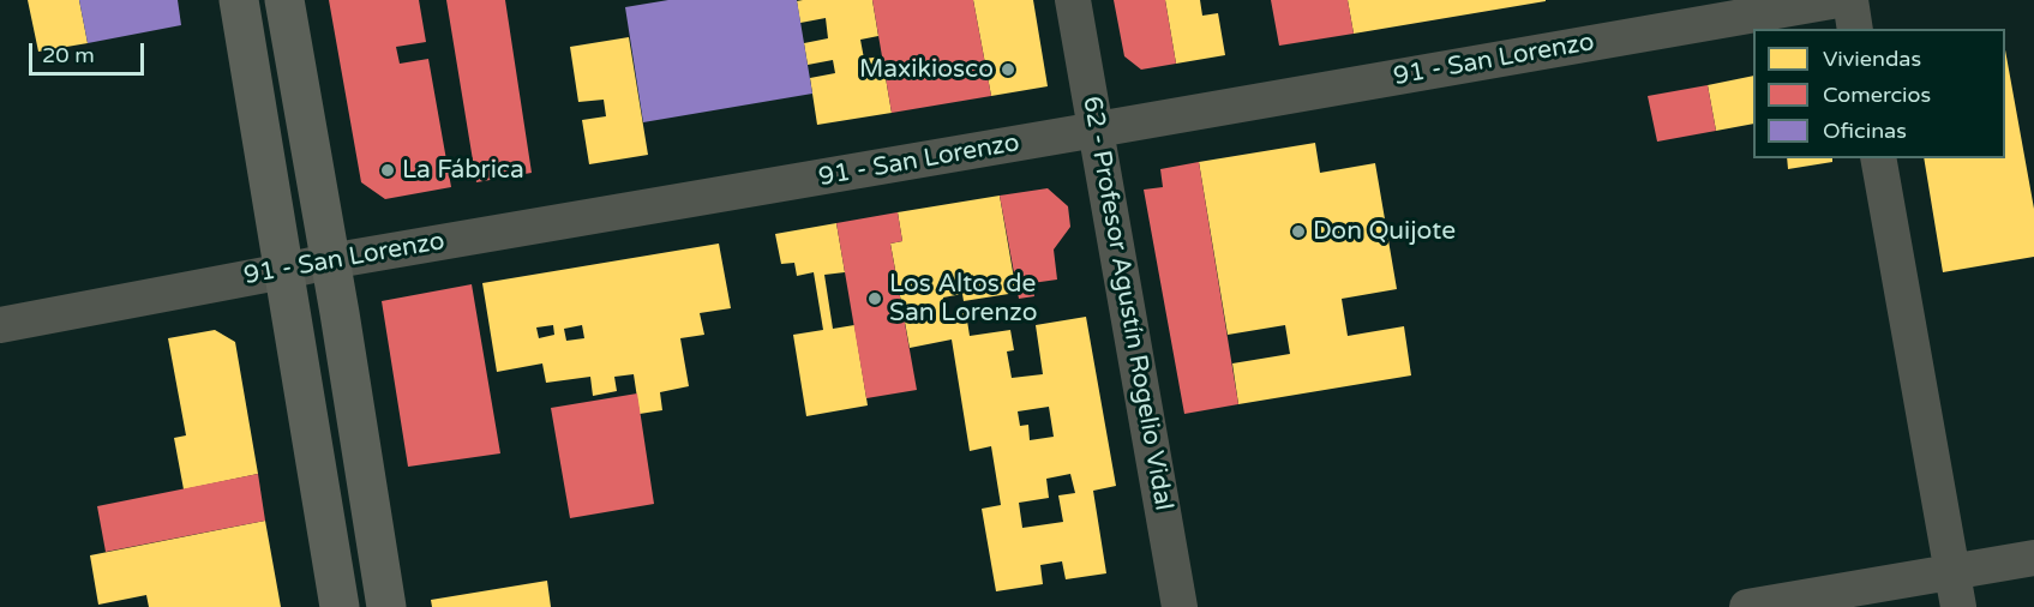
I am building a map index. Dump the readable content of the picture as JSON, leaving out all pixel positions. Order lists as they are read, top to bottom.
{
  "streets": {
    "street": ["91 - San Lorenzo", "62 - Profesor Agustín Rogelio Vidal"]
  },
  "crossings": [
    ["91 - San Lorenzo", "62 - Profesor Agustín Rogelio Vidal"]
  ],
  "places": [
    "Maxikiosco",
    "La Fábrica",
    "Don Quijote",
    "Los Altos de San Lorenzo"
  ],
  "legend": ["Viviendas", "Comercios", "Oficinas"],
  "scale_bar": "20 m"
}
